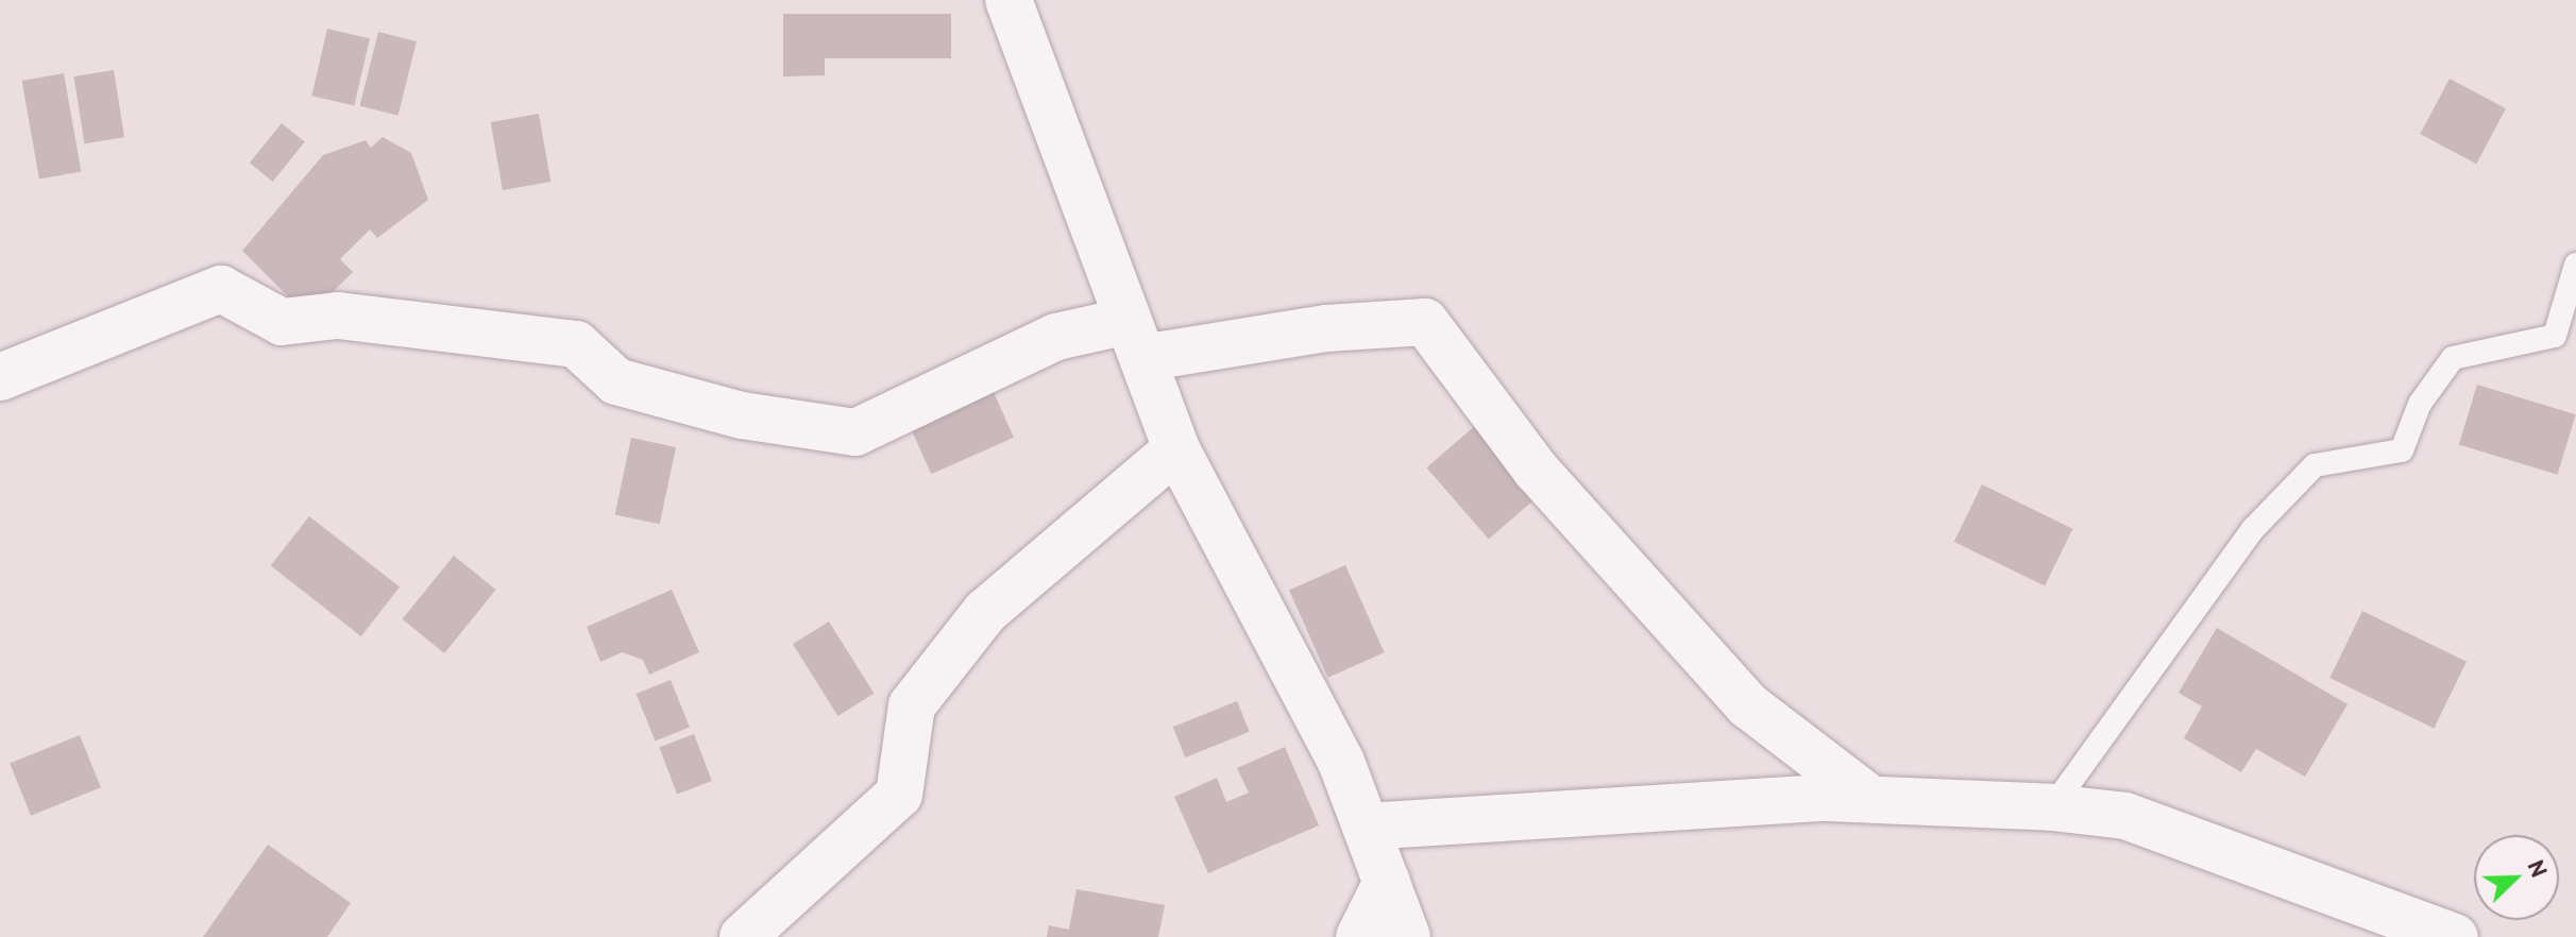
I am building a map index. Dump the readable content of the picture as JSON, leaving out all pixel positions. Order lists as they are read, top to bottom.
{
  "north": "top right"
}
